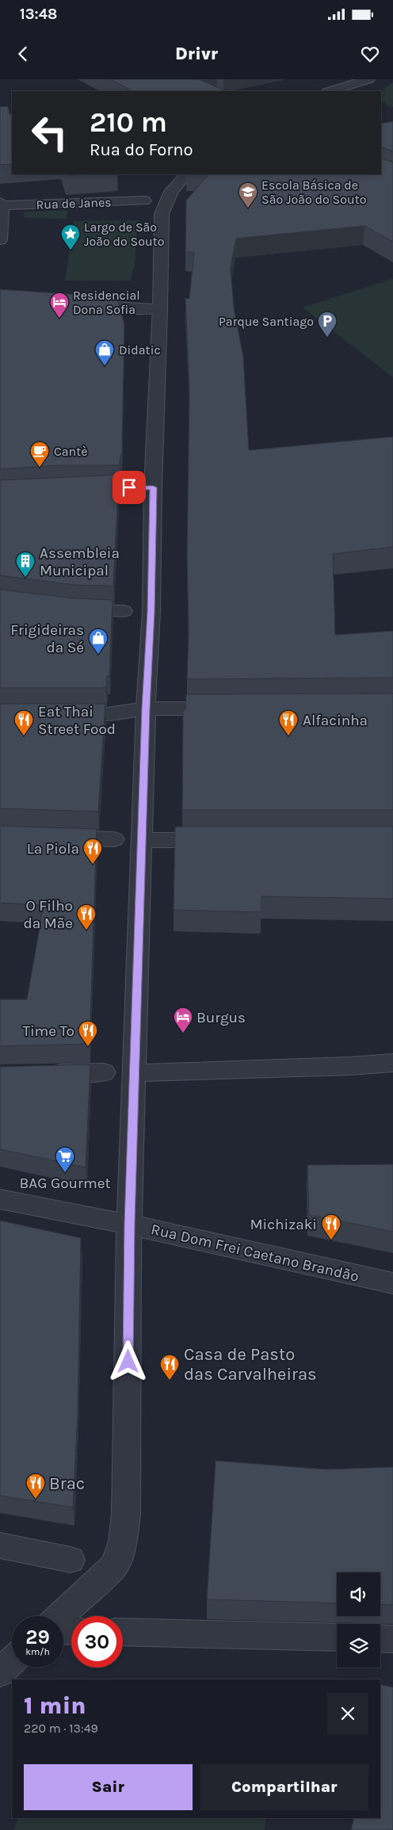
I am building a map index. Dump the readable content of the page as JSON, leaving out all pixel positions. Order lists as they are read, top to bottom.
{
  "streets": {
    "street": ["Rua de Janes", "Rua Dom Frei Caetano Brandão"]
  },
  "places": {
    "school or university": ["Escola Básica de São João do Souto"],
    "place": ["Largo de São João do Souto"],
    "hotel": ["Residencial Dona Sofia", "Burgus"],
    "parking": ["Parque Santiago"],
    "shop": ["Didatic", "Frigideiras da Sé"],
    "cafe": ["Cantè"],
    "building": ["Assembleia Municipal"],
    "restaurant": [
      "Eat Thai Street Food",
      "Alfacinha",
      "La Piola",
      "O Filho da Mãe",
      "Time To",
      "Michizaki",
      "Casa de Pasto das Carvalheiras",
      "Brac"
    ],
    "supermarket": ["BAG Gourmet"]
  },
  "page": {
    "status": "13:48",
    "header": "Drivr",
    "turn": ["210 m", "Rua do Forno"],
    "speed": "29 km/h",
    "limit": "30",
    "heading": ["1 min", "220 m · 13:49"],
    "buttons": ["Sair", "Compartilhar"]
  }
}
